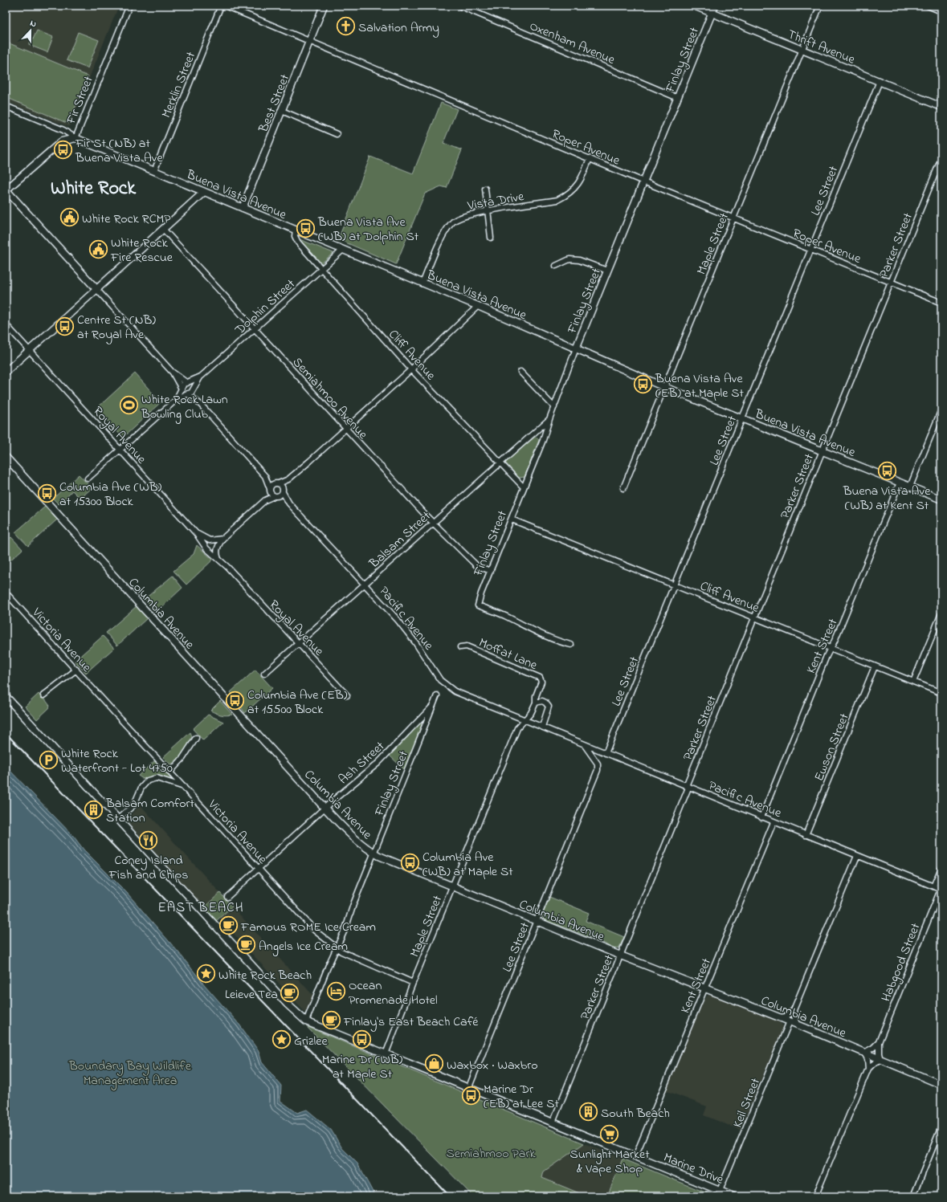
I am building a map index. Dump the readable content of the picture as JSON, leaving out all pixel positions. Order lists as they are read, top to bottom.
{
  "streets": {
    "street": [
      "Oxenham Avenue",
      "Thrift Avenue",
      "Finlay Street",
      "Merklin Street",
      "Fir Street",
      "Best Street",
      "Roper Avenue",
      "Lee Street",
      "Buena Vista Avenue",
      "Vista Drive",
      "Maple Street",
      "Parker Street",
      "Dolphin Street",
      "Cliff Avenue",
      "Semiahmoo Avenue",
      "Royal Avenue",
      "Balsam Street",
      "Columbia Avenue",
      "Pacific Avenue",
      "Victoria Avenue",
      "Kent Street",
      "Moffat Lane",
      "Ewson Street",
      "Ash Street",
      "Habgood Street",
      "Keil Street",
      "Marine Drive"
    ]
  },
  "crossings": [
    ["Oxenham Avenue", "Finlay Street"],
    ["Thrift Avenue", "Finlay Street"],
    ["Thrift Avenue", "Lee Street"],
    ["Thrift Avenue", "Maple Street"],
    ["Finlay Street", "Roper Avenue"],
    ["Finlay Street", "Buena Vista Avenue"],
    ["Finlay Street", "Cliff Avenue"],
    ["Finlay Street", "Semiahmoo Avenue"],
    ["Finlay Street", "Balsam Street"],
    ["Finlay Street", "Columbia Avenue"],
    ["Finlay Street", "Victoria Avenue"],
    ["Finlay Street", "Ash Street"],
    ["Finlay Street", "Marine Drive"],
    ["Merklin Street", "Buena Vista Avenue"],
    ["Fir Street", "Buena Vista Avenue"],
    ["Best Street", "Roper Avenue"],
    ["Best Street", "Buena Vista Avenue"],
    ["Roper Avenue", "Lee Street"],
    ["Roper Avenue", "Vista Drive"],
    ["Roper Avenue", "Maple Street"],
    ["Roper Avenue", "Parker Street"],
    ["Lee Street", "Buena Vista Avenue"],
    ["Lee Street", "Cliff Avenue"],
    ["Lee Street", "Columbia Avenue"],
    ["Lee Street", "Pacific Avenue"],
    ["Lee Street", "Marine Drive"],
    ["Buena Vista Avenue", "Vista Drive"],
    ["Buena Vista Avenue", "Maple Street"],
    ["Buena Vista Avenue", "Parker Street"],
    ["Buena Vista Avenue", "Dolphin Street"],
    ["Buena Vista Avenue", "Cliff Avenue"],
    ["Buena Vista Avenue", "Kent Street"],
    ["Maple Street", "Columbia Avenue"],
    ["Maple Street", "Pacific Avenue"],
    ["Maple Street", "Victoria Avenue"],
    ["Maple Street", "Marine Drive"],
    ["Parker Street", "Cliff Avenue"],
    ["Parker Street", "Columbia Avenue"],
    ["Parker Street", "Pacific Avenue"],
    ["Parker Street", "Marine Drive"],
    ["Dolphin Street", "Cliff Avenue"],
    ["Dolphin Street", "Semiahmoo Avenue"],
    ["Cliff Avenue", "Balsam Street"],
    ["Cliff Avenue", "Kent Street"],
    ["Cliff Avenue", "Ewson Street"],
    ["Semiahmoo Avenue", "Balsam Street"],
    ["Royal Avenue", "Balsam Street"],
    ["Balsam Street", "Pacific Avenue"],
    ["Columbia Avenue", "Kent Street"],
    ["Columbia Avenue", "Ash Street"],
    ["Columbia Avenue", "Habgood Street"],
    ["Columbia Avenue", "Keil Street"],
    ["Pacific Avenue", "Kent Street"],
    ["Pacific Avenue", "Ewson Street"],
    ["Pacific Avenue", "Habgood Street"],
    ["Victoria Avenue", "Ash Street"],
    ["Kent Street", "Marine Drive"],
    ["Keil Street", "Marine Drive"]
  ],
  "districts": ["White Rock", "EAST BEACH"],
  "parks": ["Boundary Bay Wildlife Management Area", "Semiahmoo Park"],
  "places": {
    "church": ["Salvation Army"],
    "bus stop": [
      "Fir St (NB) at Buena Vista Ave",
      "Buena Vista Ave (WB) at Dolphin St",
      "Centre St (NB) at Royal Ave",
      "Buena Vista Ave (EB) at Maple St",
      "Buena Vista Ave (WB) at Kent St",
      "Columbia Ave (WB) at 15300 Block",
      "Columbia Ave (EB) at 15500 Block",
      "Columbia Ave (WB) at Maple St",
      "Marine Dr (WB) at Maple St",
      "Marine Dr (EB) at Lee St"
    ],
    "public building": ["White Rock RCMP", "White Rock Fire Rescue"],
    "sports": ["White Rock Lawn Bowling Club"],
    "parking": ["White Rock Waterfront - Lot 4750"],
    "building": ["Balsam Comfort Station", "South Beach"],
    "restaurant": ["Coney Island Fish and Chips"],
    "cafe": [
      "Famous ROME Ice Cream",
      "Angels Ice Cream",
      "Leieve Tea",
      "Finlay's East Beach Café"
    ],
    "place": ["White Rock Beach", "Grizlee"],
    "hotel": ["Ocean Promenade Hotel"],
    "shop": ["Waxbox · Waxbro"],
    "supermarket": ["Sunlight Market & Vape Shop"]
  },
  "north": "top"
}
